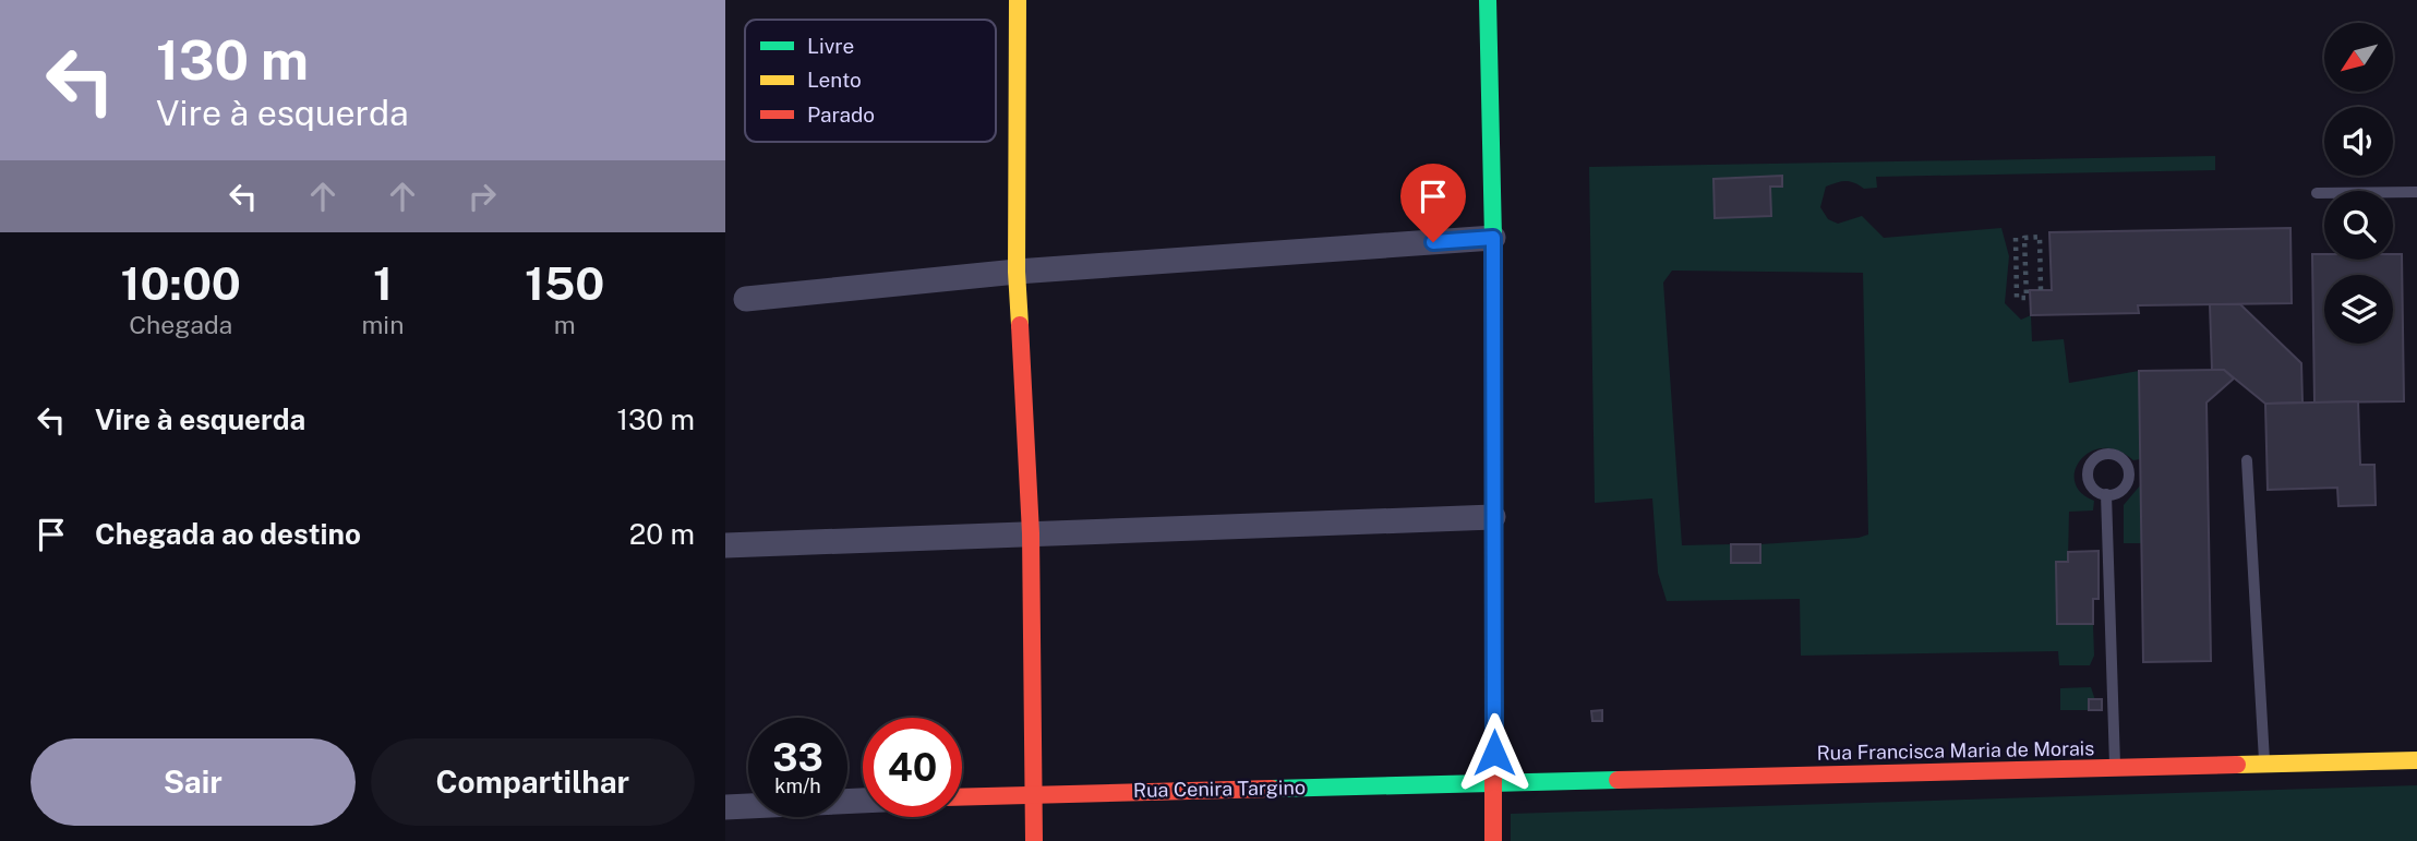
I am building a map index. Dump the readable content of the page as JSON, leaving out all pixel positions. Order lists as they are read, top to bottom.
{
  "streets": {
    "street": ["Rua Francisca Maria de Morais", "Rua Cenira Targino"]
  },
  "crossings": [
    ["Rua Francisca Maria de Morais", "Rua Cenira Targino"]
  ],
  "legend": ["Livre", "Lento", "Parado"],
  "north": "bottom left",
  "page": {
    "turn": ["130 m", "Vire à esquerda"],
    "eta": [
      "10:00",
      "Chegada",
      "1",
      "min",
      "150",
      "m"
    ],
    "list": [
      {
        "name": "Vire à esquerda",
        "value": "130 m"
      },
      {
        "name": "Chegada ao destino",
        "value": "20 m"
      }
    ],
    "speed": "33 km/h",
    "limit": "40",
    "buttons": ["Sair", "Compartilhar"]
  }
}
